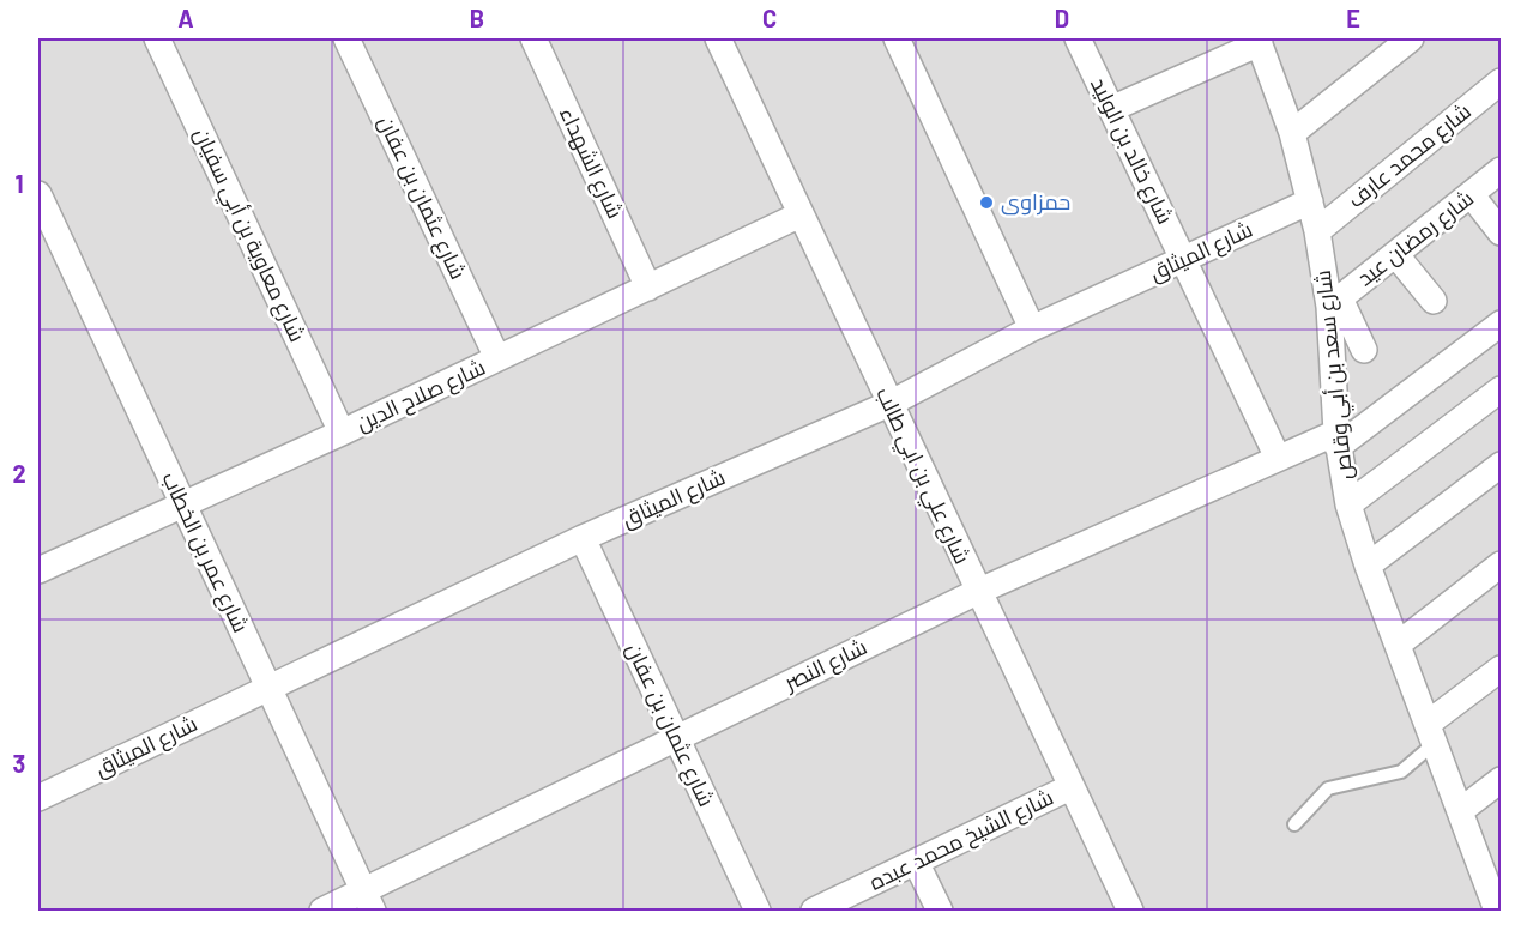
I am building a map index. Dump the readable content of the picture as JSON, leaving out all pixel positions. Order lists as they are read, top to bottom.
{
  "streets": {
    "street": [
      "شارع خالد بن الوليد",
      "شارع محمد عارف",
      "شارع الشهداء",
      "شارع عثمان بن عفان",
      "شارع معاوية بن أبي سفيان",
      "شارع رمضان عيد",
      "شارع الميثاق",
      "شارع سعد بن أبي وقاص",
      "شارع صلاح الدين",
      "شارع علي بن ابي طالب",
      "شارع عمر بن الخطاب",
      "شارع النصر",
      "شارع الشيخ محمد عبده"
    ]
  },
  "crossings": [
    ["شارع خالد بن الوليد", "شارع الميثاق"],
    ["شارع خالد بن الوليد", "شارع النصر"],
    ["شارع محمد عارف", "شارع سعد بن أبي وقاص"],
    ["شارع الشهداء", "شارع صلاح الدين"],
    ["شارع عثمان بن عفان", "شارع الميثاق"],
    ["شارع عثمان بن عفان", "شارع صلاح الدين"],
    ["شارع عثمان بن عفان", "شارع النصر"],
    ["شارع معاوية بن أبي سفيان", "شارع صلاح الدين"],
    ["شارع رمضان عيد", "شارع سعد بن أبي وقاص"],
    ["شارع الميثاق", "شارع سعد بن أبي وقاص"],
    ["شارع الميثاق", "شارع علي بن ابي طالب"],
    ["شارع الميثاق", "شارع عمر بن الخطاب"],
    ["شارع سعد بن أبي وقاص", "شارع النصر"],
    ["شارع صلاح الدين", "شارع علي بن ابي طالب"],
    ["شارع صلاح الدين", "شارع عمر بن الخطاب"],
    ["شارع علي بن ابي طالب", "شارع النصر"],
    ["شارع علي بن ابي طالب", "شارع الشيخ محمد عبده"],
    ["شارع عمر بن الخطاب", "شارع النصر"]
  ],
  "places": ["حمزاوى"],
  "grid": {
    "columns": [
      "A",
      "B",
      "C",
      "D",
      "E"
    ],
    "rows": ["1", "2", "3"]
  }
}
